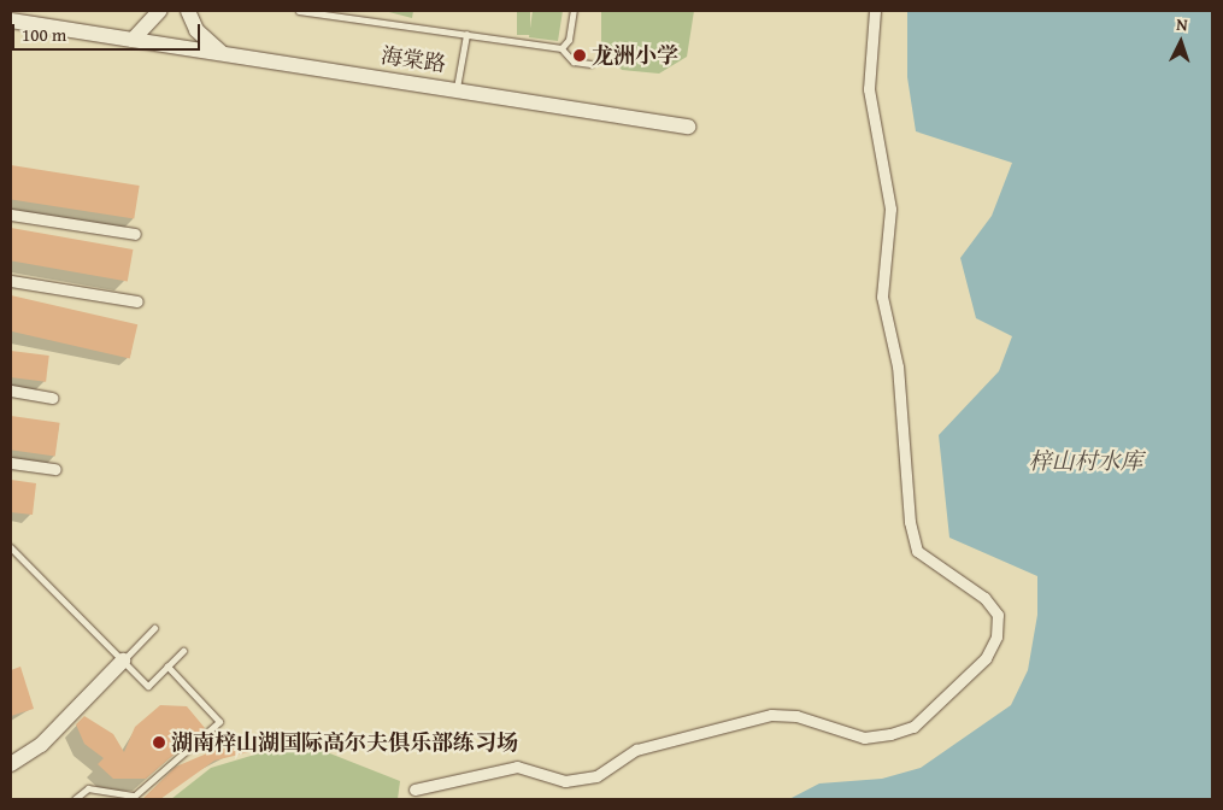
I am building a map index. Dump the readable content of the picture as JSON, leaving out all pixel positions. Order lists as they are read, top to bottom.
{
  "streets": {
    "street": ["海棠路"]
  },
  "water": ["梓山村水库"],
  "places": ["龙洲小学", "湖南梓山湖国际高尔夫俱乐部练习场"],
  "scale_bar": "100 m",
  "north": "top"
}
